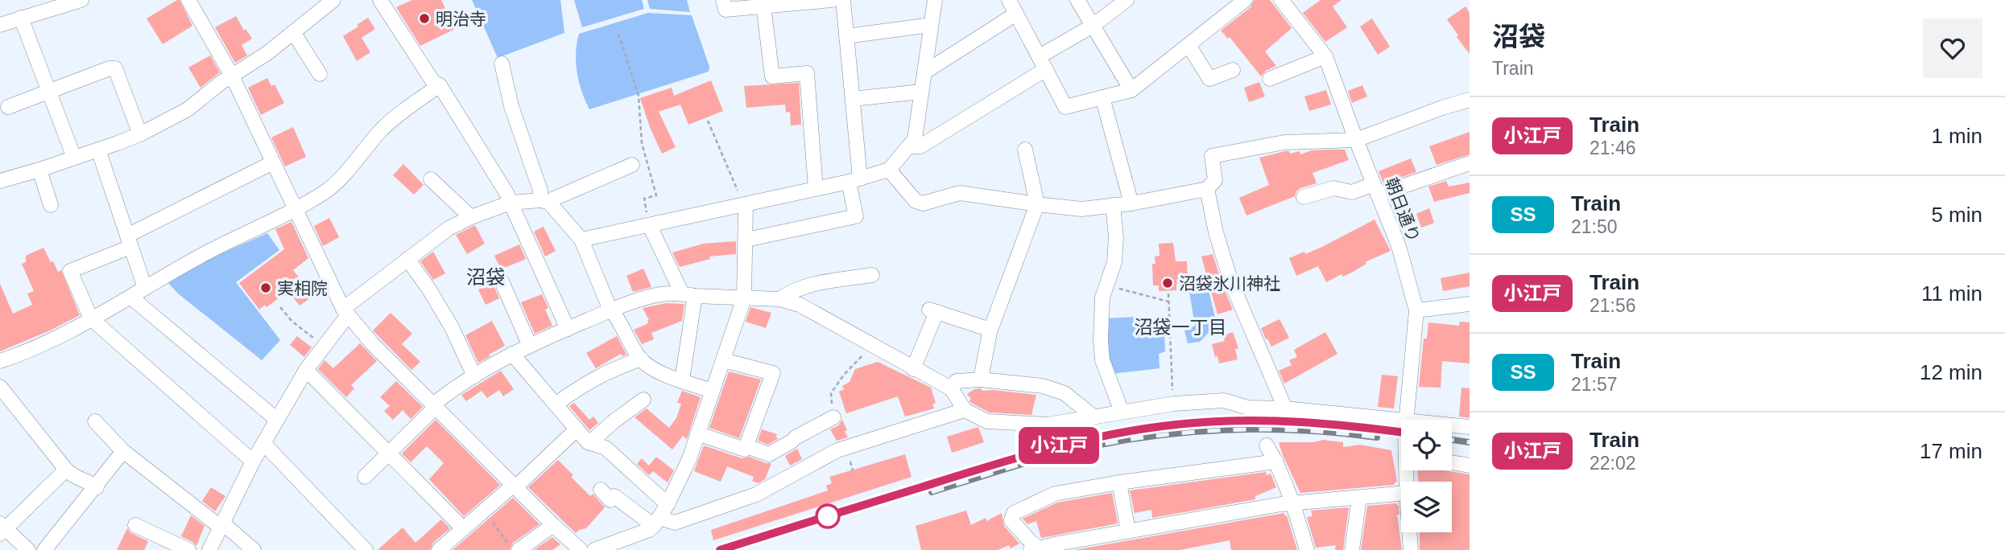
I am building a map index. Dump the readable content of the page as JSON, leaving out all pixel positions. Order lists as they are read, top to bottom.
{
  "streets": {
    "street": ["朝日通り"]
  },
  "districts": ["沼袋", "沼袋一丁目"],
  "places": ["明治寺", "沼袋氷川神社", "実相院"],
  "page": {
    "on_map": "小江戸",
    "heading": ["沼袋", "Train"],
    "list": [
      {
        "mark": "小江戸",
        "name": "Train",
        "note": "21:46",
        "value": "1 min"
      },
      {
        "mark": "SS",
        "name": "Train",
        "note": "21:50",
        "value": "5 min"
      },
      {
        "mark": "小江戸",
        "name": "Train",
        "note": "21:56",
        "value": "11 min"
      },
      {
        "mark": "SS",
        "name": "Train",
        "note": "21:57",
        "value": "12 min"
      },
      {
        "mark": "小江戸",
        "name": "Train",
        "note": "22:02",
        "value": "17 min"
      }
    ]
  }
}
